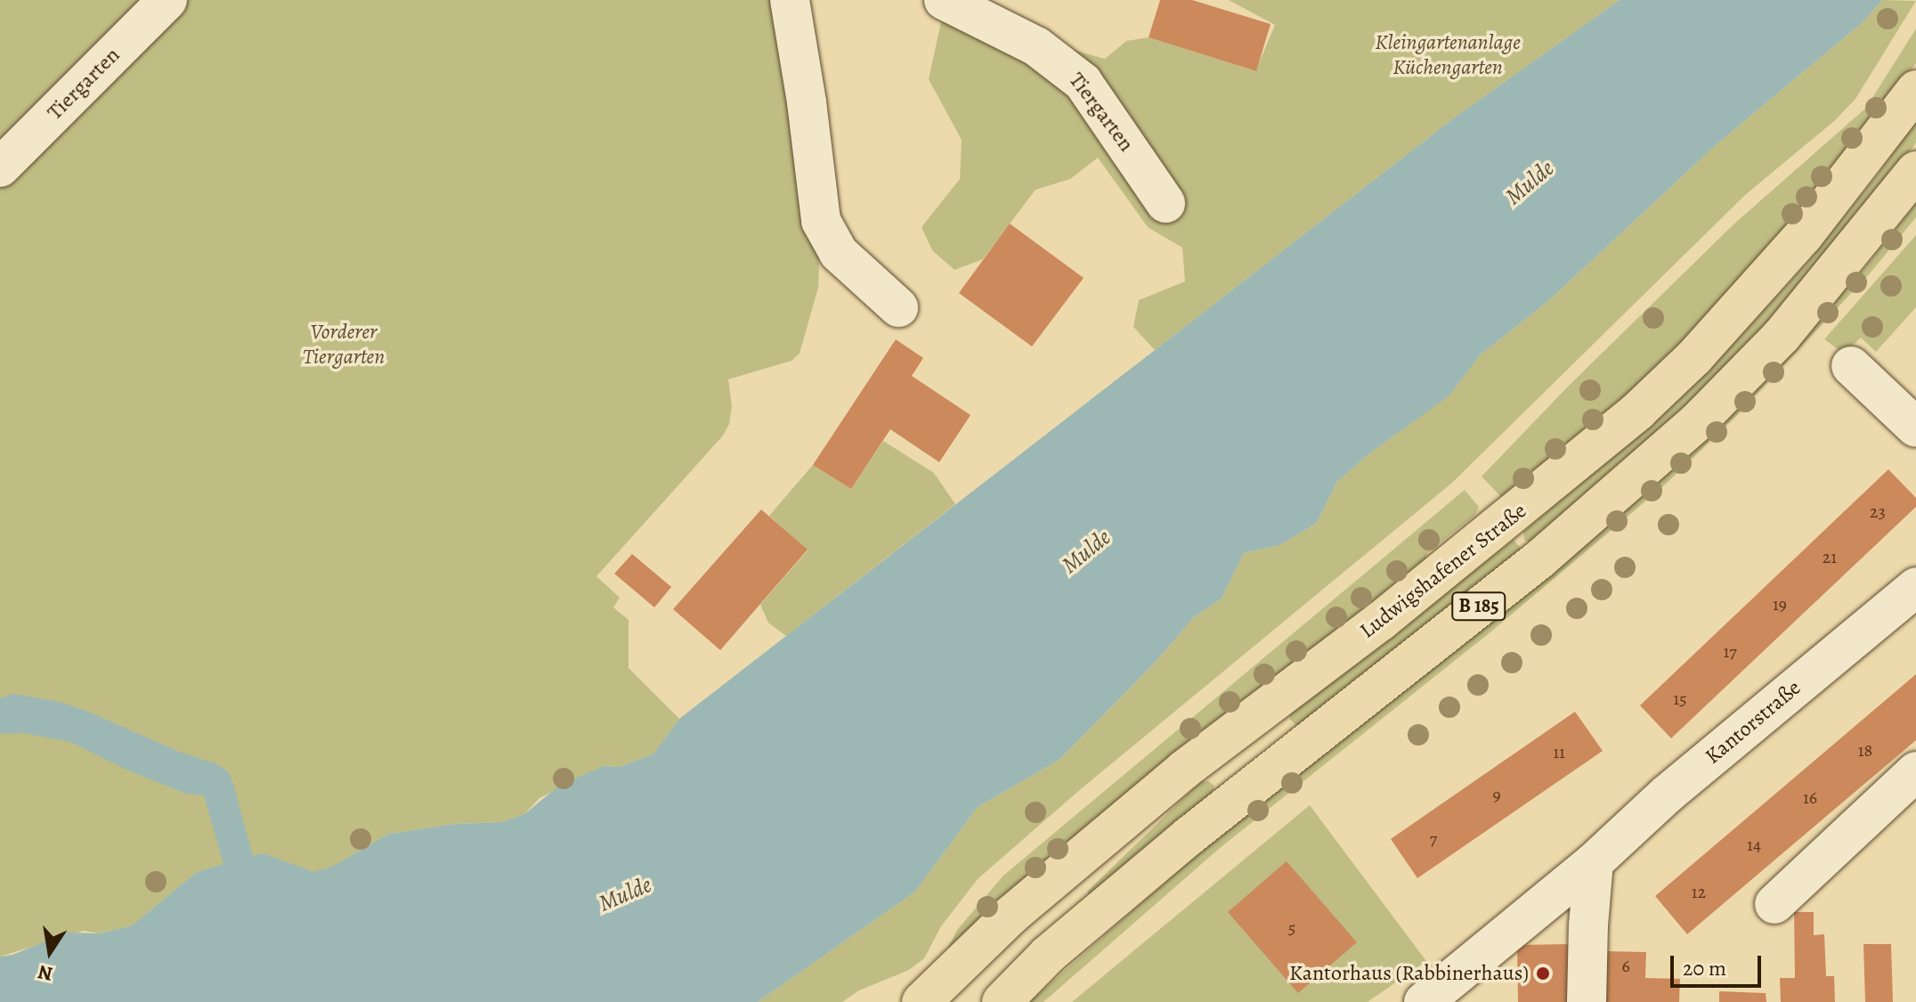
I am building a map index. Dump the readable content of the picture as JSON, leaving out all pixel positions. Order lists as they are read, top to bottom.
{
  "streets": {
    "main road": ["Ludwigshafener Straße", "B 185"],
    "street": ["Tiergarten", "Kantorstraße"]
  },
  "water": ["Mulde"],
  "parks": ["Kleingartenanlage Küchengarten", "Vorderer Tiergarten"],
  "places": ["Kantorhaus (Rabbinerhaus)"],
  "house_numbers": [
    "23",
    "21",
    "19",
    "17",
    "15",
    "18",
    "11",
    "9",
    "16",
    "7",
    "14",
    "12",
    "5",
    "6"
  ],
  "scale_bar": "20 m",
  "north": "bottom"
}
